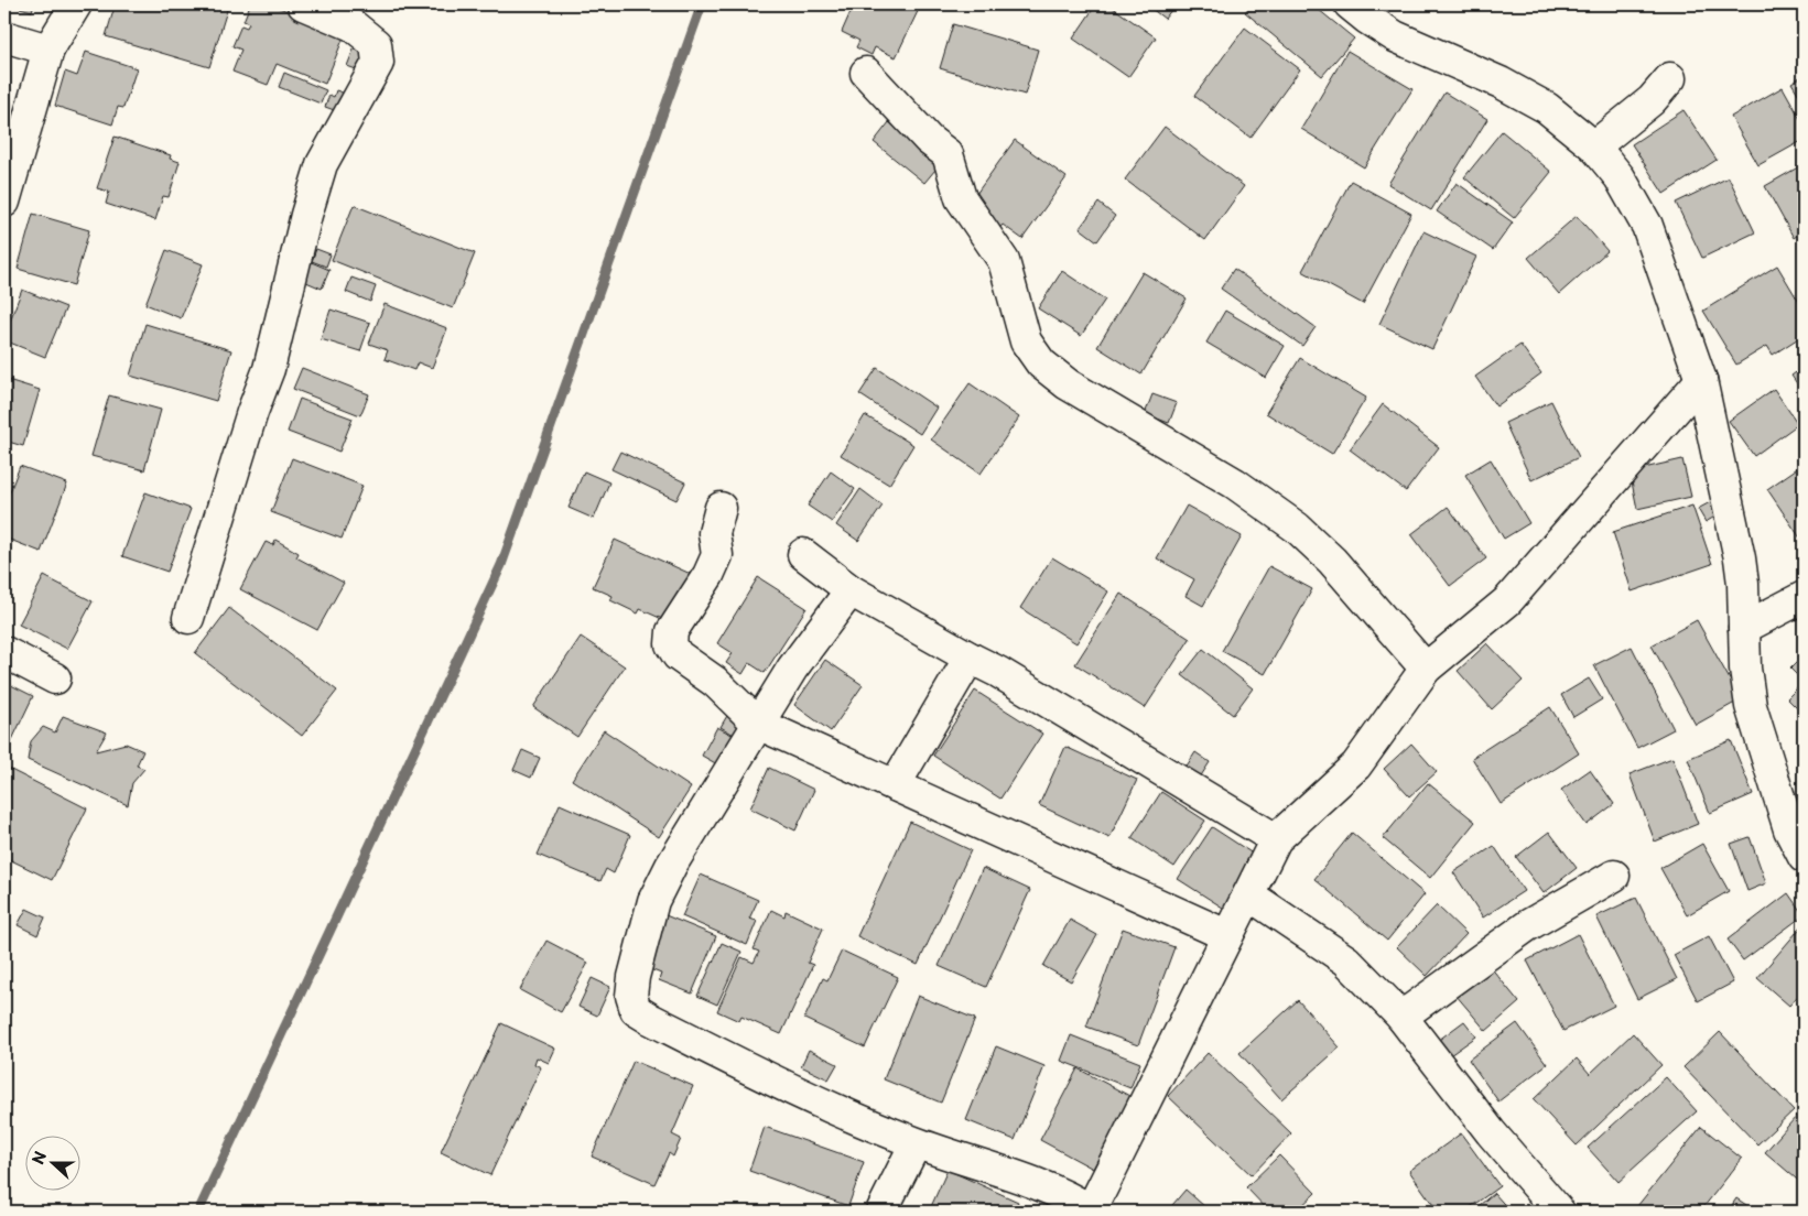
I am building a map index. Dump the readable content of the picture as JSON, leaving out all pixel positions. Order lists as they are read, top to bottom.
{
  "north": "left"
}
